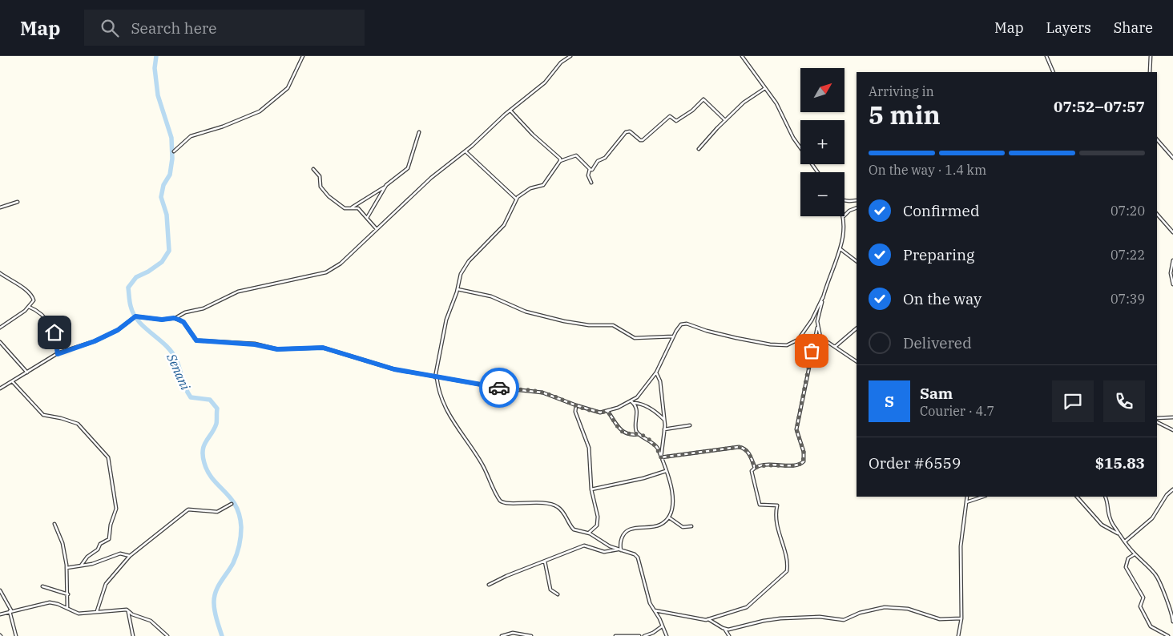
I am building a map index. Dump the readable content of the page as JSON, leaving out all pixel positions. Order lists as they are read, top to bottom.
{
  "water": ["Senani"],
  "north": "top right",
  "page": {
    "header": "Map",
    "search": "Search here",
    "nav": ["Map", "Layers", "Share"],
    "map_buttons": ["+", "−"],
    "heading": ["5 min", "Arriving in", "07:52–07:57"],
    "panel": [
      "Sam",
      "Courier · 4.7",
      "Order #6559",
      "$15.83"
    ],
    "bar": "On the way · 1.4 km",
    "list": [
      ["Confirmed", "07:20"],
      ["Preparing", "07:22"],
      ["On the way", "07:39"],
      "Delivered"
    ],
    "round": "S"
  }
}
